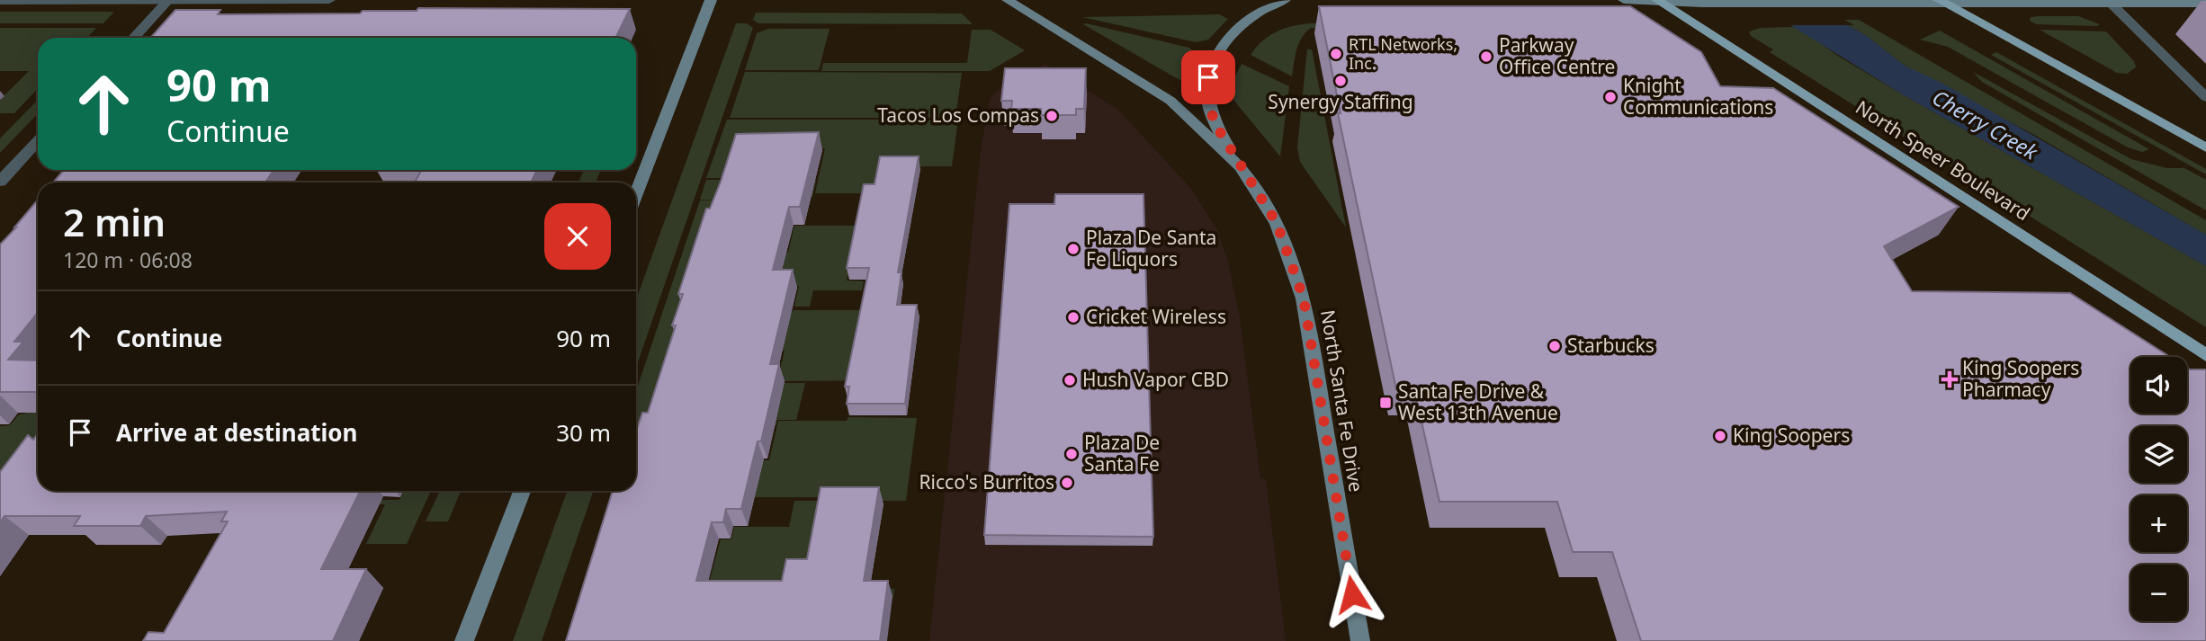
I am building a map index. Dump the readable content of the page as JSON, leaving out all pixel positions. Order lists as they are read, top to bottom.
{
  "streets": {
    "main road": ["North Speer Boulevard", "North Santa Fe Drive"]
  },
  "water": ["Cherry Creek"],
  "places": {
    "other": [
      "RTL Networks, Inc.",
      "Parkway Office Centre",
      "Synergy Staffing",
      "Knight Communications",
      "Tacos Los Compas",
      "Plaza De Santa Fe Liquors",
      "Cricket Wireless",
      "Starbucks",
      "Hush Vapor CBD",
      "King Soopers",
      "Plaza De Santa Fe",
      "Ricco's Burritos"
    ],
    "health": ["King Soopers Pharmacy"],
    "transit": ["Santa Fe Drive & West 13th Avenue"]
  },
  "page": {
    "turn": ["90 m", "Continue"],
    "heading": ["2 min", "120 m · 06:08"],
    "list": [
      {
        "name": "Continue",
        "value": "90 m"
      },
      {
        "name": "Arrive at destination",
        "value": "30 m"
      }
    ],
    "map_buttons": ["+", "−"]
  }
}
